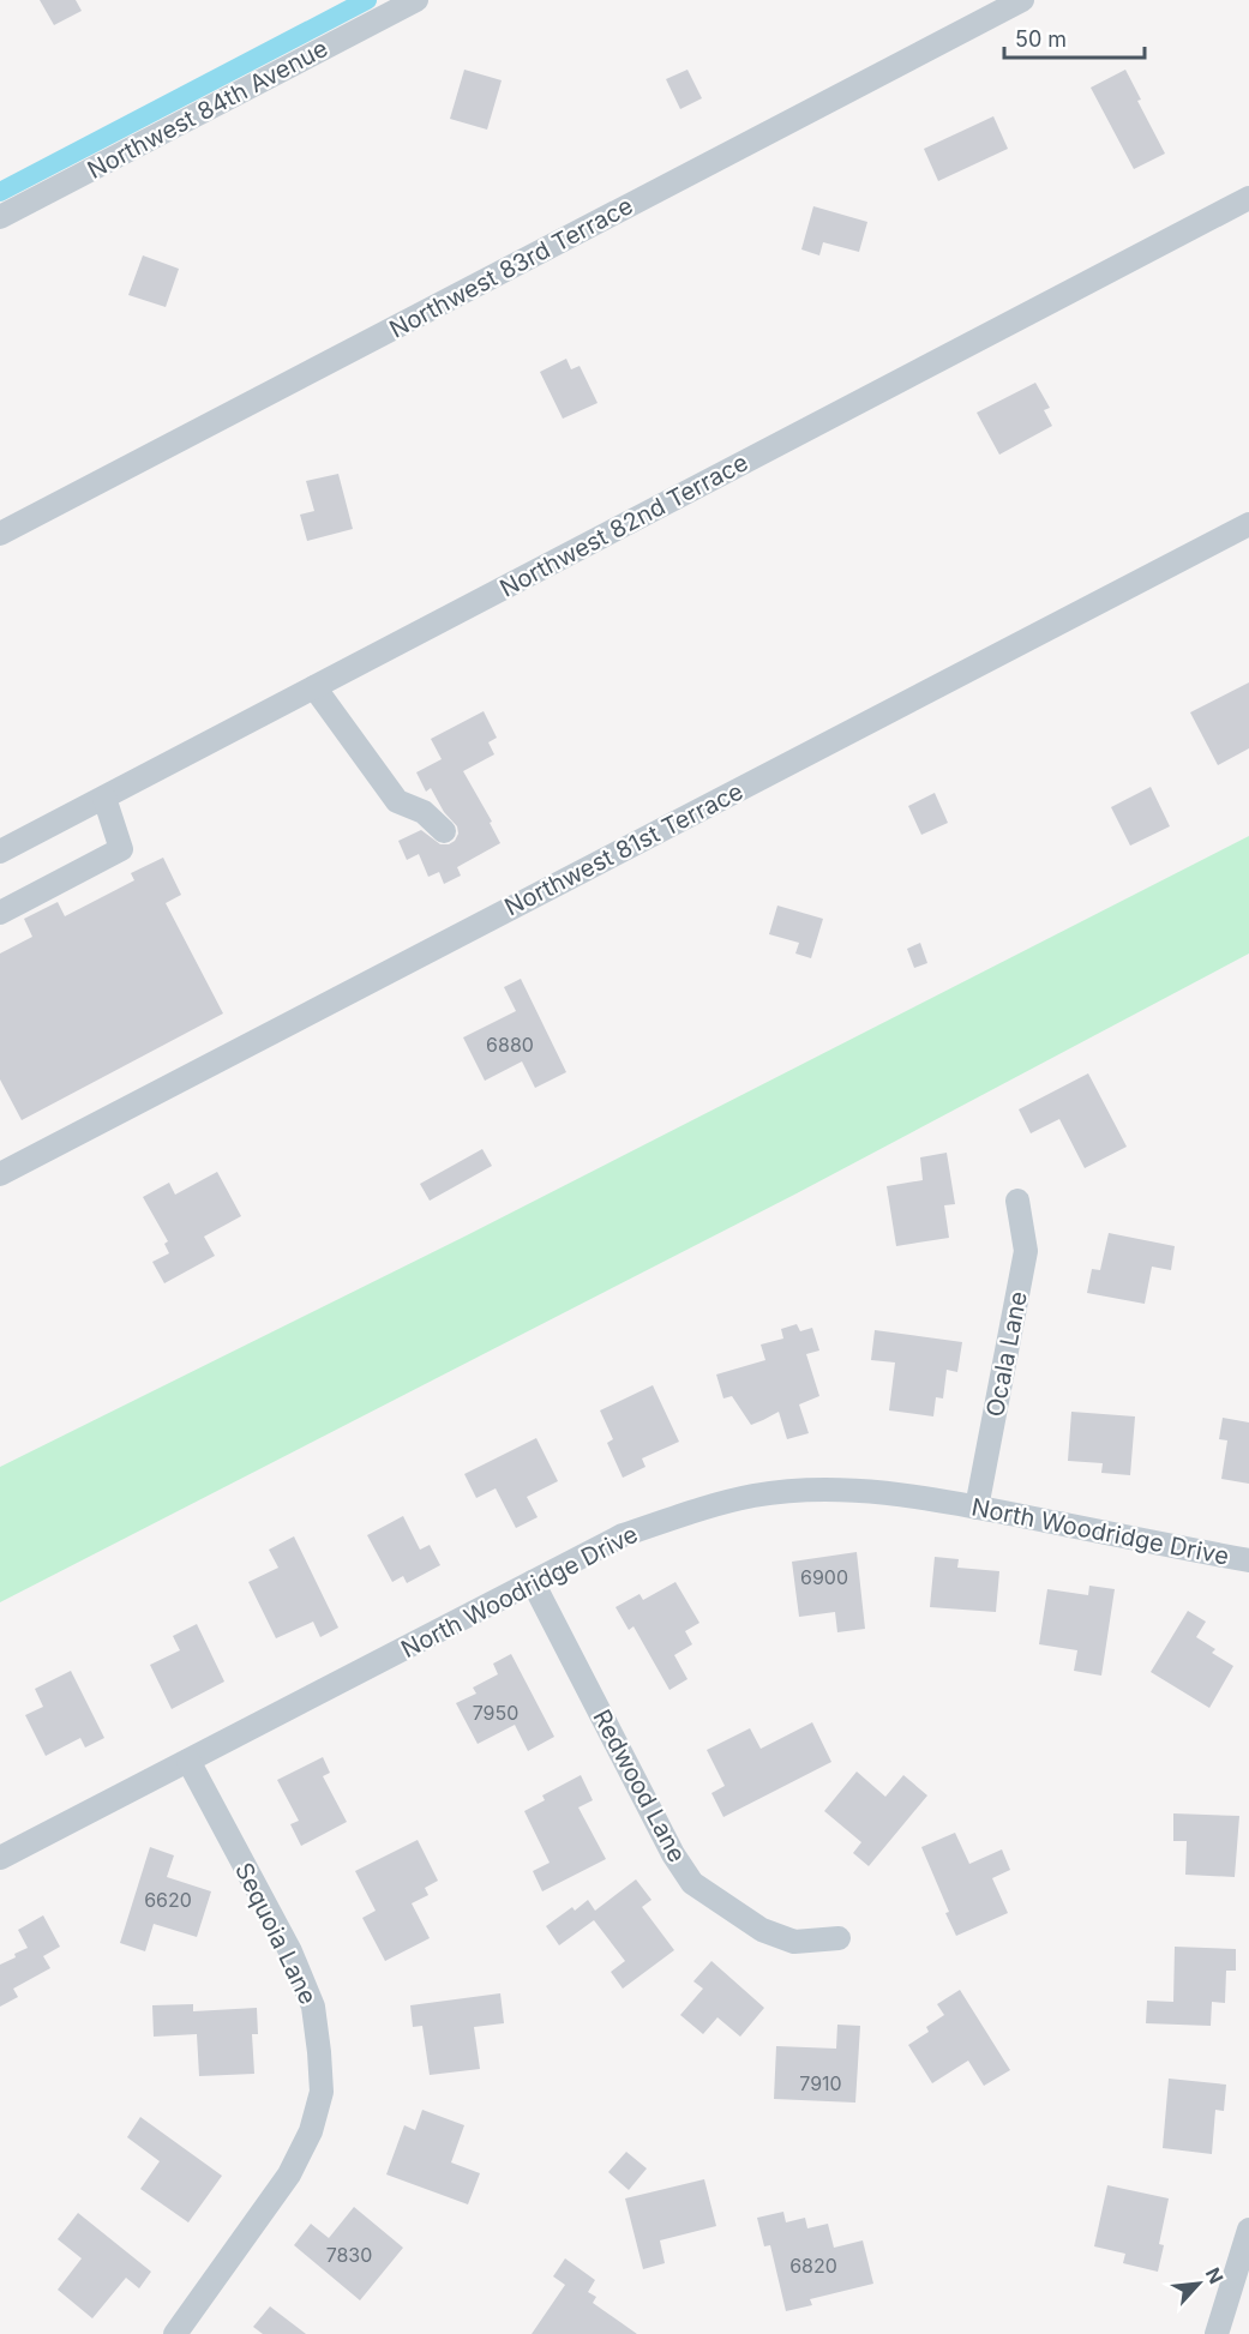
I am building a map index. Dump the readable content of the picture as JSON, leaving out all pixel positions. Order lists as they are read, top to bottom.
{
  "streets": {
    "street": [
      "Northwest 84th Avenue",
      "Northwest 83rd Terrace",
      "Northwest 82nd Terrace",
      "Northwest 81st Terrace",
      "Ocala Lane",
      "North Woodridge Drive",
      "Redwood Lane",
      "Sequoia Lane"
    ]
  },
  "crossings": [
    ["Ocala Lane", "North Woodridge Drive"],
    ["North Woodridge Drive", "Redwood Lane"],
    ["North Woodridge Drive", "Sequoia Lane"]
  ],
  "house_numbers": [
    "6880",
    "6900",
    "7950",
    "6620",
    "7910",
    "7830",
    "6820"
  ],
  "scale_bar": "50 m",
  "north": "top right"
}
